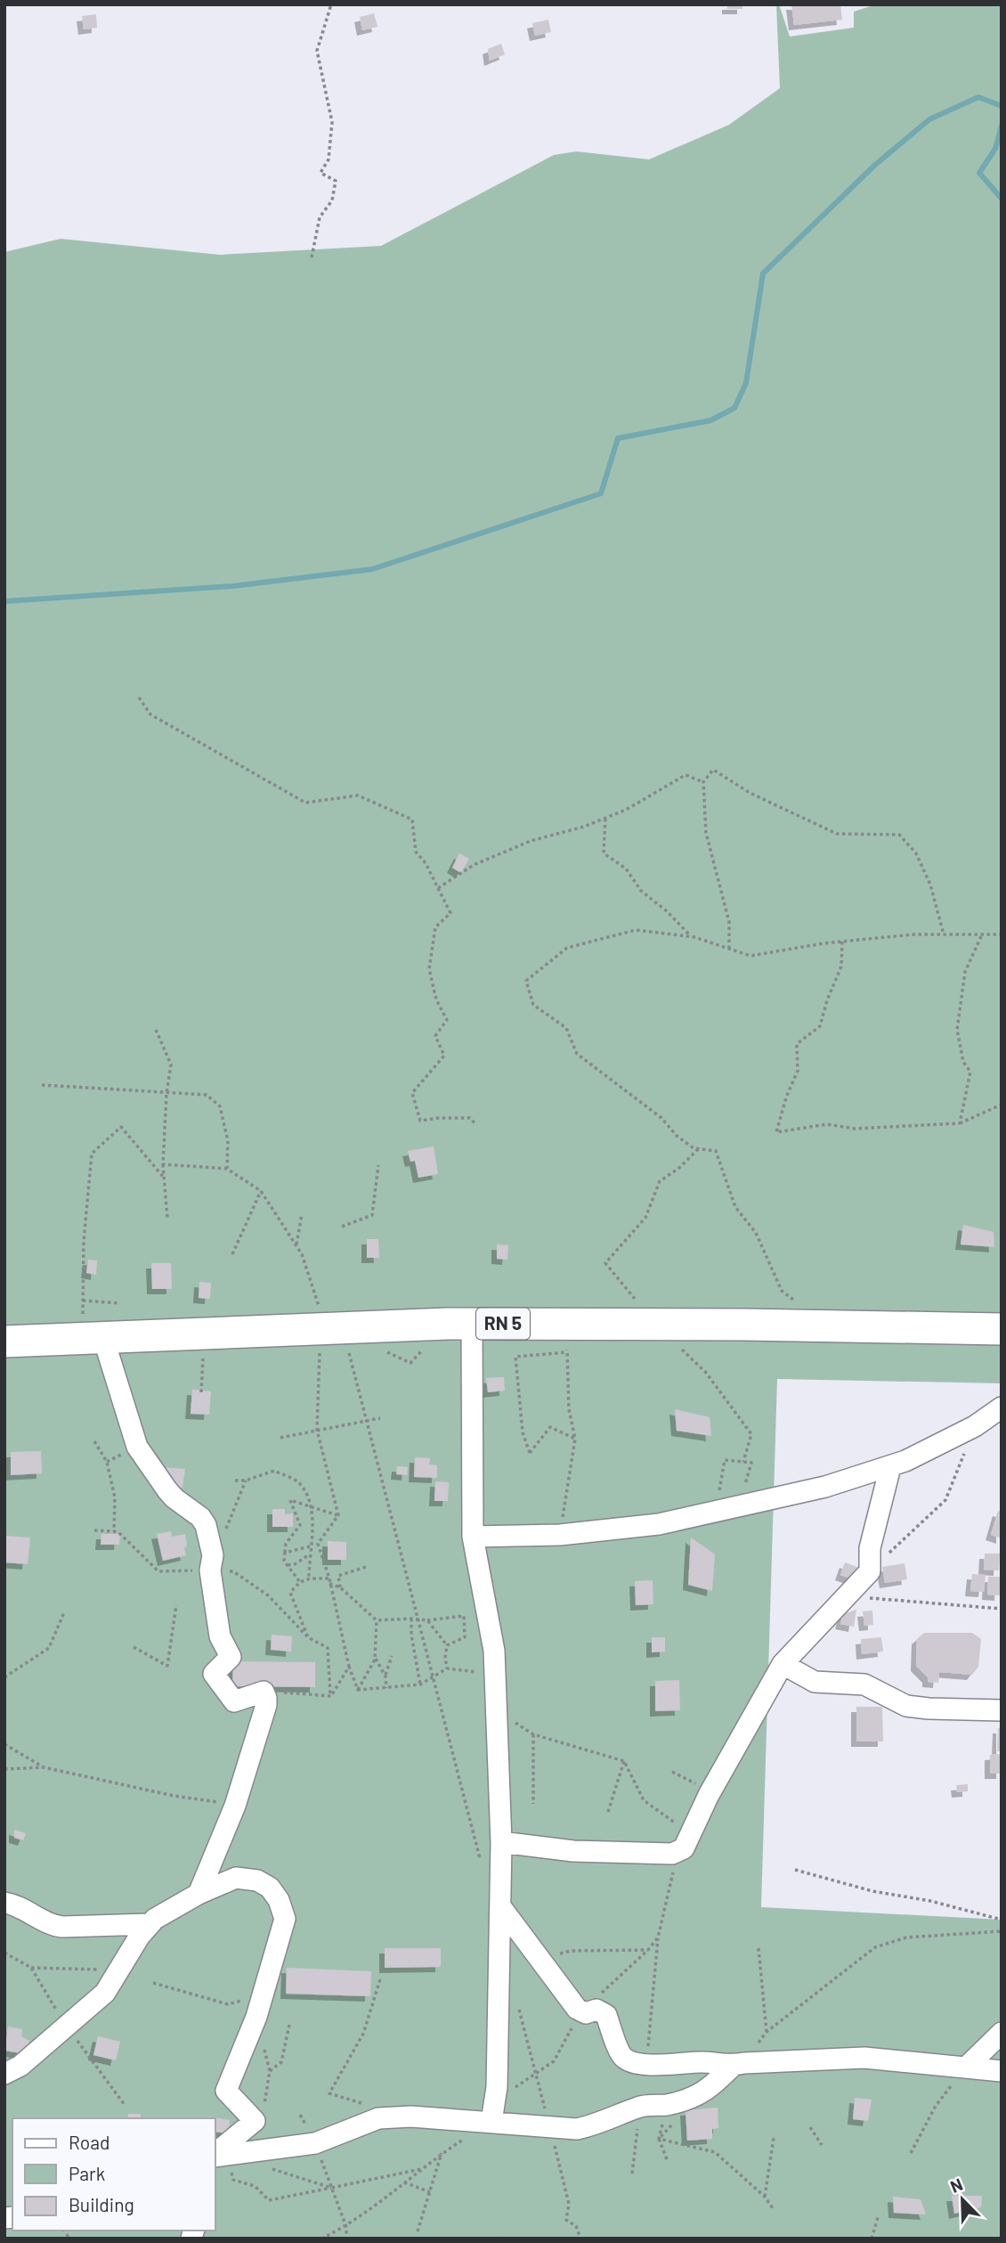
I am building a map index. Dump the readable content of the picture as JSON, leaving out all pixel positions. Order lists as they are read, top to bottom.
{
  "streets": {
    "main road": ["RN 5"]
  },
  "legend": ["Road", "Park", "Building"],
  "north": "top left"
}
